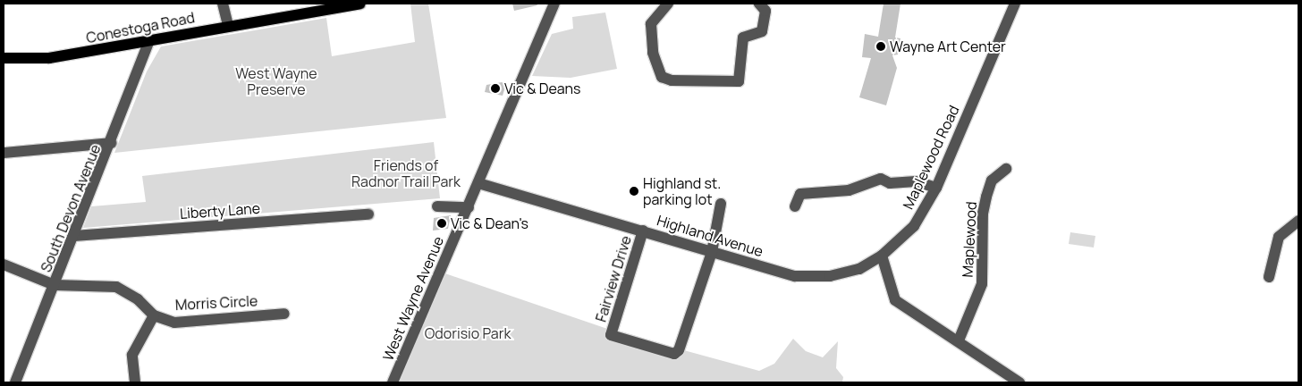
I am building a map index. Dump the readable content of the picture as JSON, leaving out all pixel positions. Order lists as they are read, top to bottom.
{
  "streets": {
    "main road": ["Conestoga Road"],
    "street": [
      "Maplewood Road",
      "South Devon Avenue",
      "Liberty Lane",
      "Highland Avenue",
      "Maplewood",
      "Fairview Drive",
      "West Wayne Avenue",
      "Morris Circle"
    ]
  },
  "crossings": [
    ["Conestoga Road", "South Devon Avenue"],
    ["Maplewood Road", "Highland Avenue"],
    ["South Devon Avenue", "Liberty Lane"],
    ["South Devon Avenue", "Morris Circle"],
    ["Highland Avenue", "Fairview Drive"],
    ["Highland Avenue", "West Wayne Avenue"]
  ],
  "parks": ["West Wayne Preserve", "Friends of Radnor Trail Park", "Odorisio Park"],
  "places": [
    "Wayne Art Center",
    "Vic & Deans",
    "Highland st. parking lot",
    "Vic & Dean's"
  ]
}
